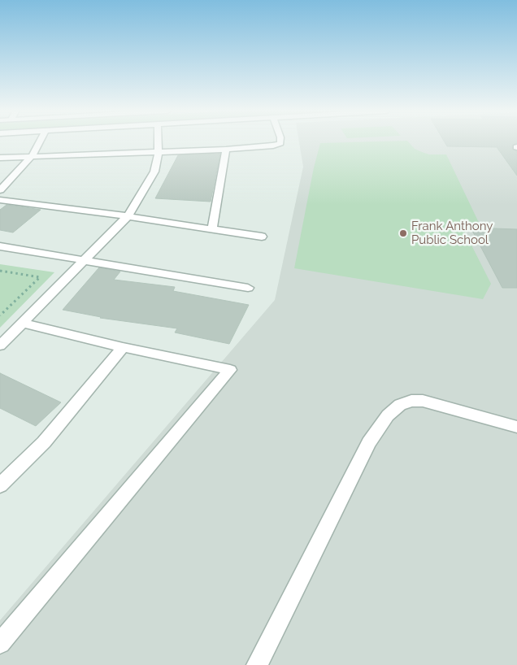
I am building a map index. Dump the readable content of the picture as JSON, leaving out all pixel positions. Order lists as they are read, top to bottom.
{
  "places": ["Frank Anthony Public School"]
}
